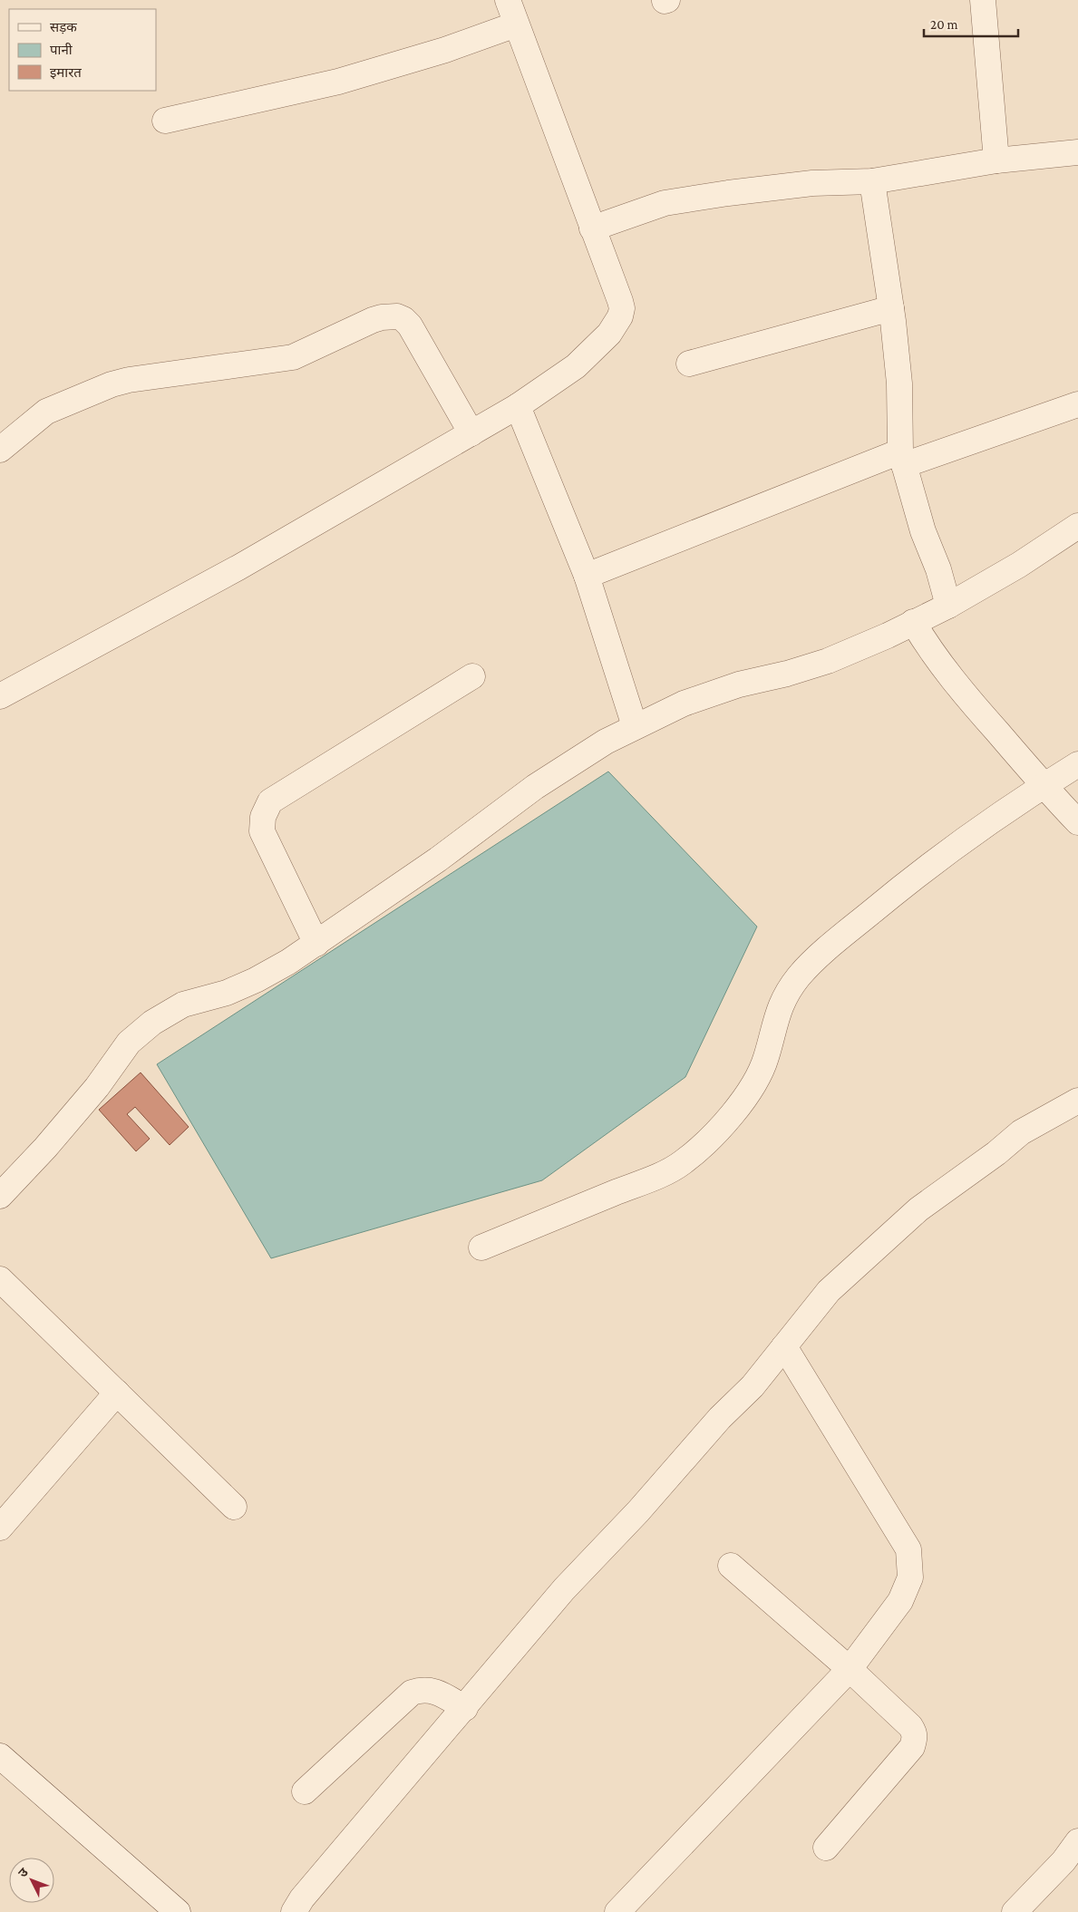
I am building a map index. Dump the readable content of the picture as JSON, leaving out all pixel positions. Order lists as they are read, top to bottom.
{
  "legend": ["सड़क", "पानी", "इमारत"],
  "scale_bar": "20 m",
  "north": "top left"
}
